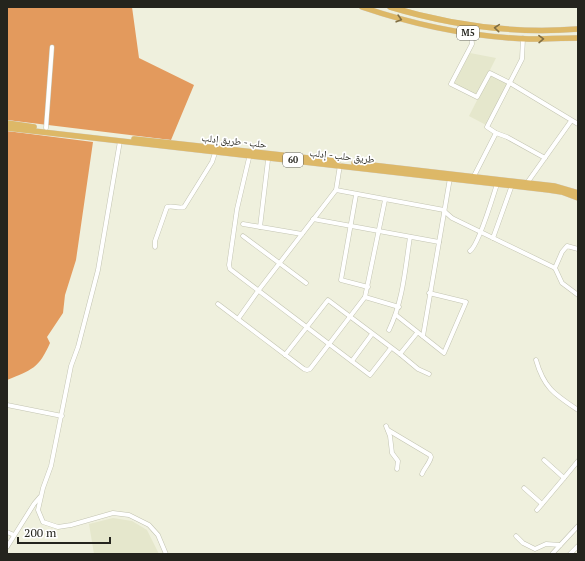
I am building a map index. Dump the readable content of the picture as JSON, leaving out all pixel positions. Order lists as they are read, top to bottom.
{
  "streets": {
    "highway": ["M5", "طريق حلب - إدلب", "60"]
  },
  "crossings": [
    ["طريق حلب - إدلب", "60"]
  ],
  "scale_bar": "200 m"
}
